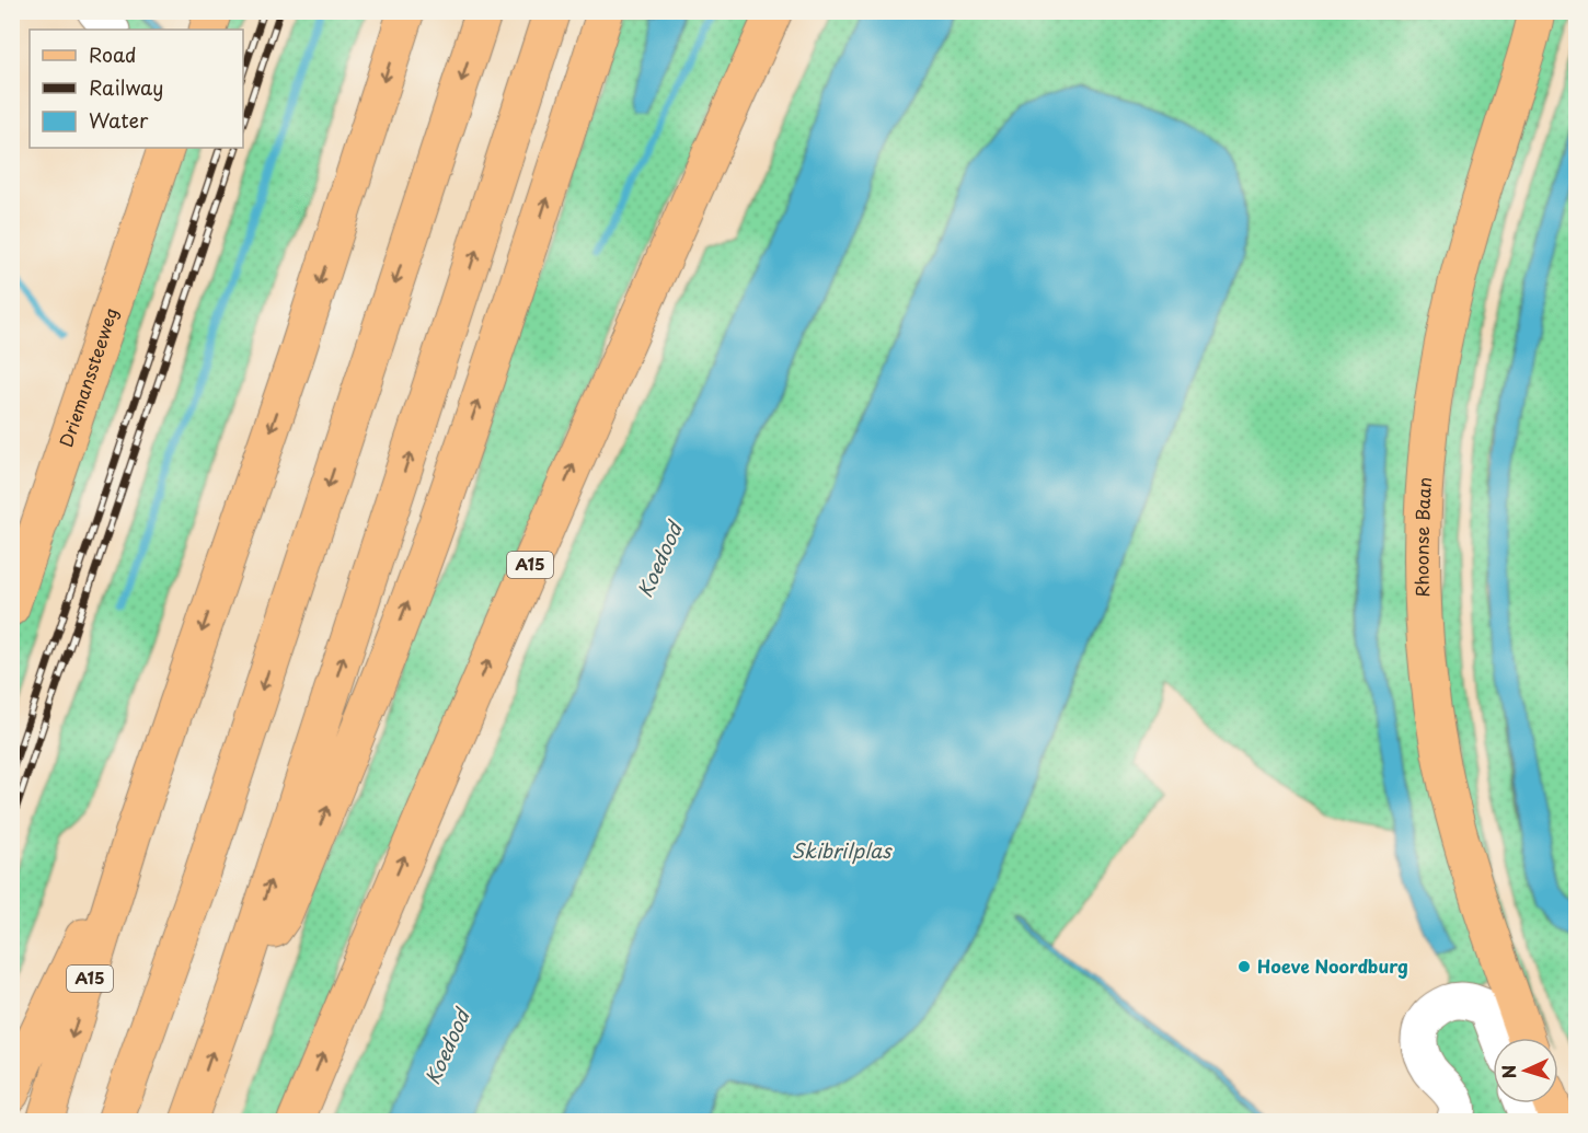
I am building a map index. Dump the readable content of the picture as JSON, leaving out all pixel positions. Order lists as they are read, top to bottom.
{
  "streets": {
    "main road": ["Driemanssteeweg", "Rhoonse Baan", "A15"]
  },
  "water": ["Koedood", "Skibrilplas"],
  "places": ["Hoeve Noordburg"],
  "legend": ["Road", "Railway", "Water"],
  "north": "left"
}
